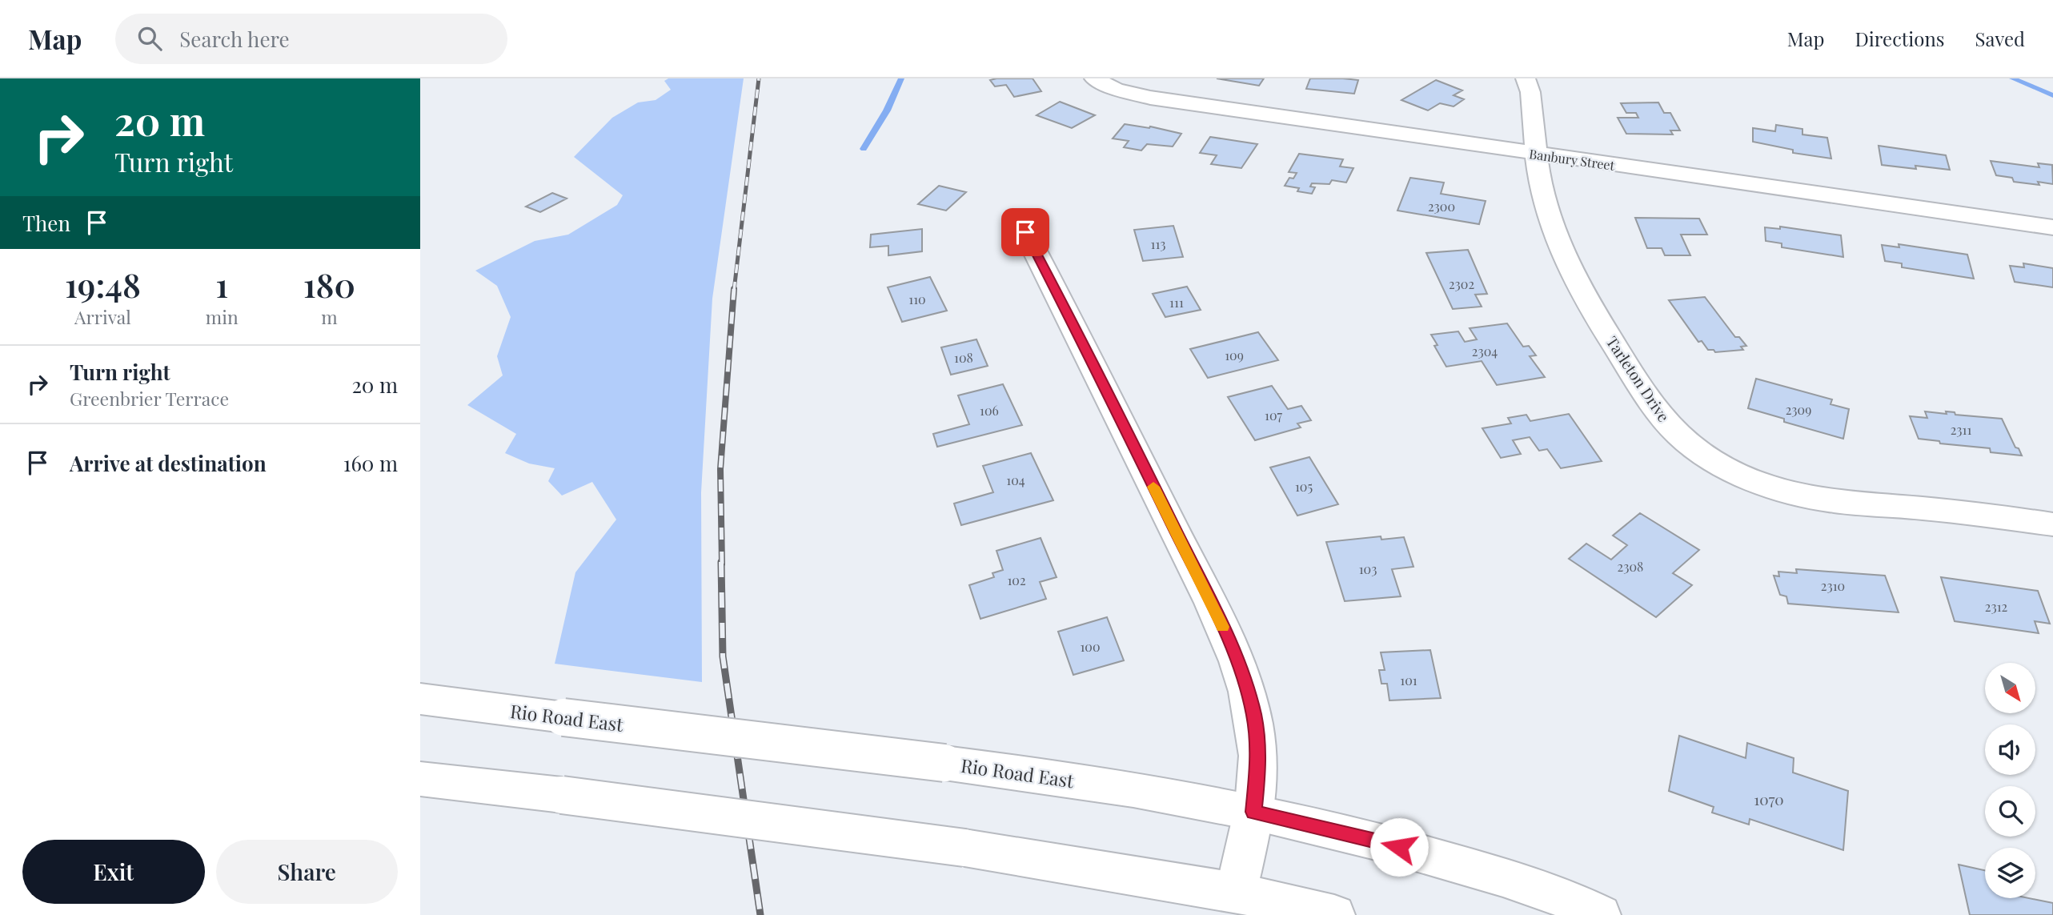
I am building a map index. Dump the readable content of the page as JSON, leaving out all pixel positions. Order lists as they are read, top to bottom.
{
  "streets": {
    "street": ["Banbury Street", "Tarleton Drive", "Rio Road East"]
  },
  "crossings": [
    ["Banbury Street", "Tarleton Drive"]
  ],
  "house_numbers": [
    "2300",
    "113",
    "2302",
    "110",
    "111",
    "2304",
    "109",
    "108",
    "2309",
    "106",
    "107",
    "2311",
    "104",
    "105",
    "2308",
    "103",
    "102",
    "2310",
    "2312",
    "100",
    "101",
    "1070"
  ],
  "north": "bottom right",
  "page": {
    "header": "Map",
    "search": "Search here",
    "nav": ["Map", "Directions", "Saved"],
    "turn": ["20 m", "Turn right"],
    "then": "Then",
    "eta": [
      "19:48",
      "Arrival",
      "1",
      "min",
      "180",
      "m"
    ],
    "list": [
      {
        "name": "Turn right",
        "note": "Greenbrier Terrace",
        "value": "20 m"
      },
      {
        "name": "Arrive at destination",
        "value": "160 m"
      }
    ],
    "buttons": ["Exit", "Share"]
  }
}
